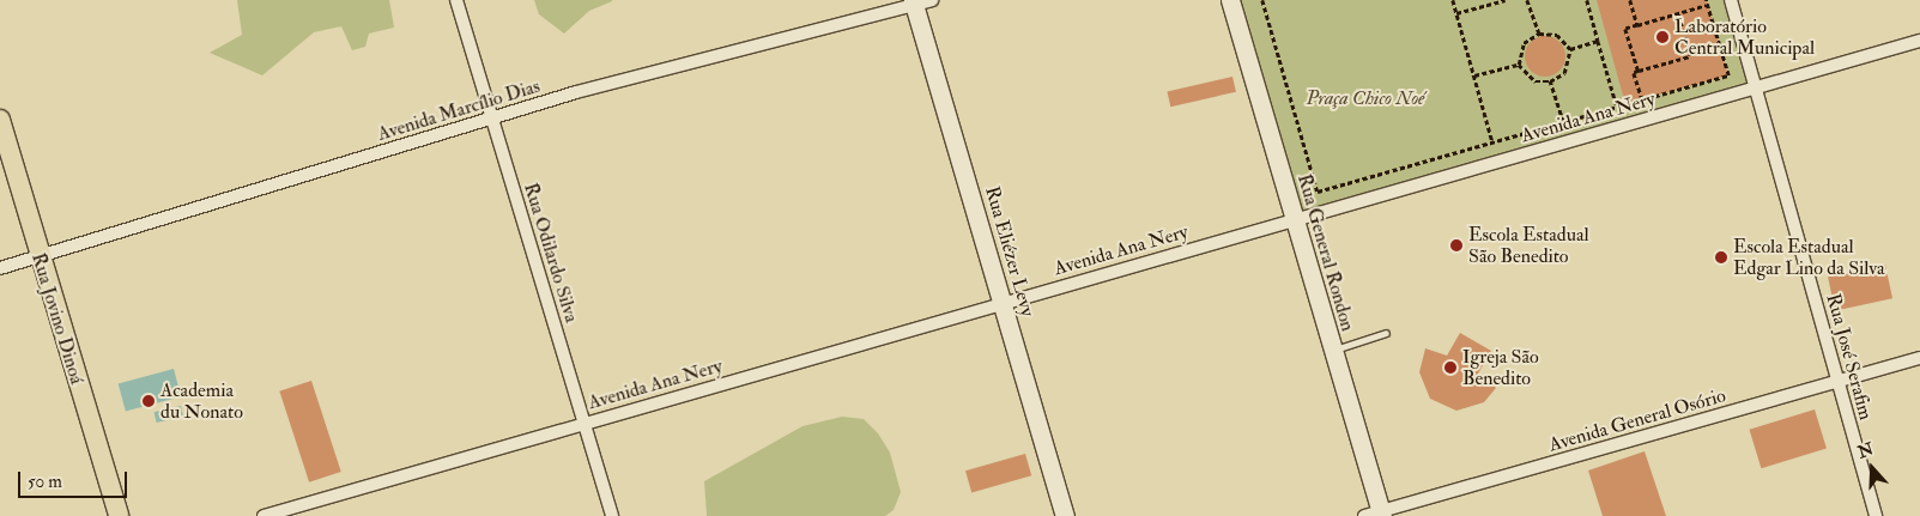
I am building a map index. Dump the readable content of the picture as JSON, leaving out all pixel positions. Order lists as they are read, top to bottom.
{
  "streets": {
    "main road": ["Rua Eliézer Levy", "Rua General Rondon", "Rua Jovino Dinoá"],
    "street": [
      "Avenida Marcílio Dias",
      "Avenida Ana Nery",
      "Rua Odilardo Silva",
      "Rua José Serafim",
      "Avenida General Osório"
    ]
  },
  "crossings": [
    ["Avenida Marcílio Dias", "Rua Eliézer Levy"],
    ["Avenida Marcílio Dias", "Rua Odilardo Silva"],
    ["Avenida Marcílio Dias", "Rua Jovino Dinoá"],
    ["Avenida Ana Nery", "Rua Eliézer Levy"],
    ["Avenida Ana Nery", "Rua Odilardo Silva"],
    ["Avenida Ana Nery", "Rua General Rondon"],
    ["Avenida Ana Nery", "Rua José Serafim"],
    ["Rua General Rondon", "Avenida General Osório"],
    ["Rua José Serafim", "Avenida General Osório"]
  ],
  "parks": ["Praça Chico Noé"],
  "places": [
    "Laboratório Central Municipal",
    "Escola Estadual São Benedito",
    "Escola Estadual Edgar Lino da Silva",
    "Igreja São Benedito",
    "Academia du Nonato"
  ],
  "scale_bar": "50 m",
  "north": "top"
}
